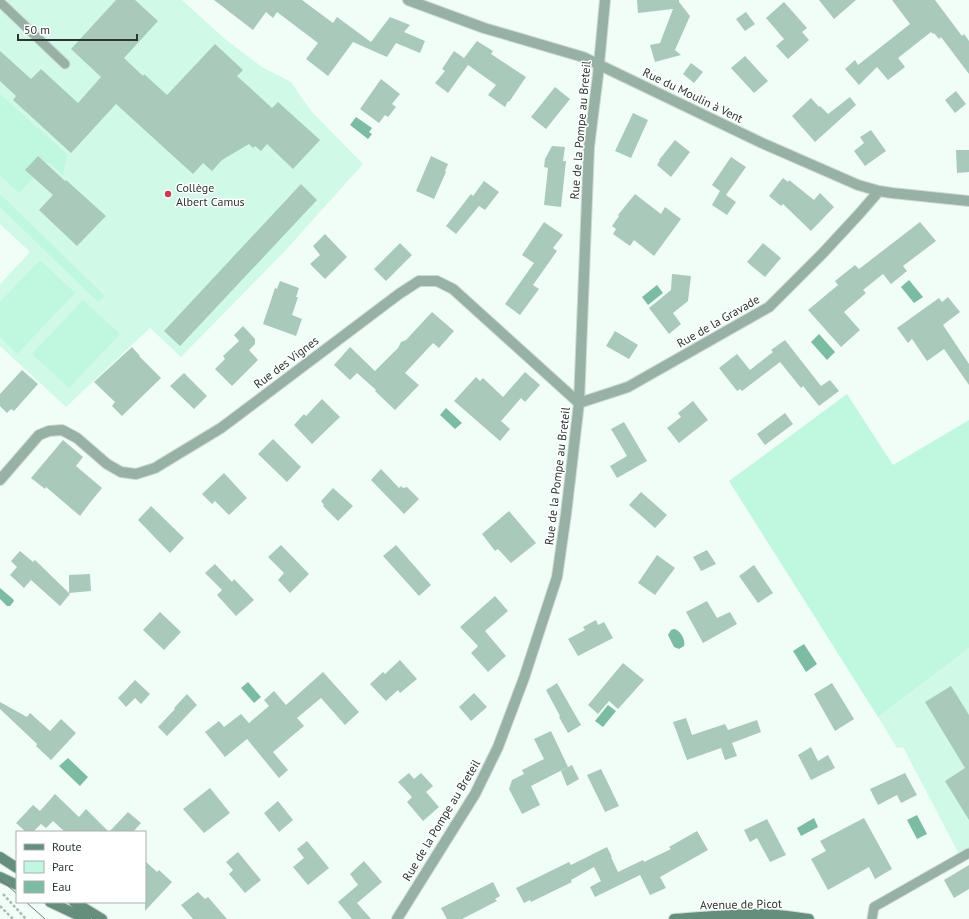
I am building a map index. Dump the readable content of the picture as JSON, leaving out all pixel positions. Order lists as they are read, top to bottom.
{
  "streets": {
    "street": [
      "Rue du Moulin à Vent",
      "Rue de la Pompe au Breteil",
      "Rue de la Gravade",
      "Rue des Vignes",
      "Avenue de Picot"
    ]
  },
  "crossings": [
    ["Rue du Moulin à Vent", "Rue de la Pompe au Breteil"],
    ["Rue du Moulin à Vent", "Rue de la Gravade"],
    ["Rue de la Pompe au Breteil", "Rue de la Gravade"],
    ["Rue de la Pompe au Breteil", "Rue des Vignes"],
    ["Rue de la Gravade", "Rue des Vignes"]
  ],
  "places": ["Collège Albert Camus"],
  "legend": ["Route", "Parc", "Eau"],
  "scale_bar": "50 m"
}
